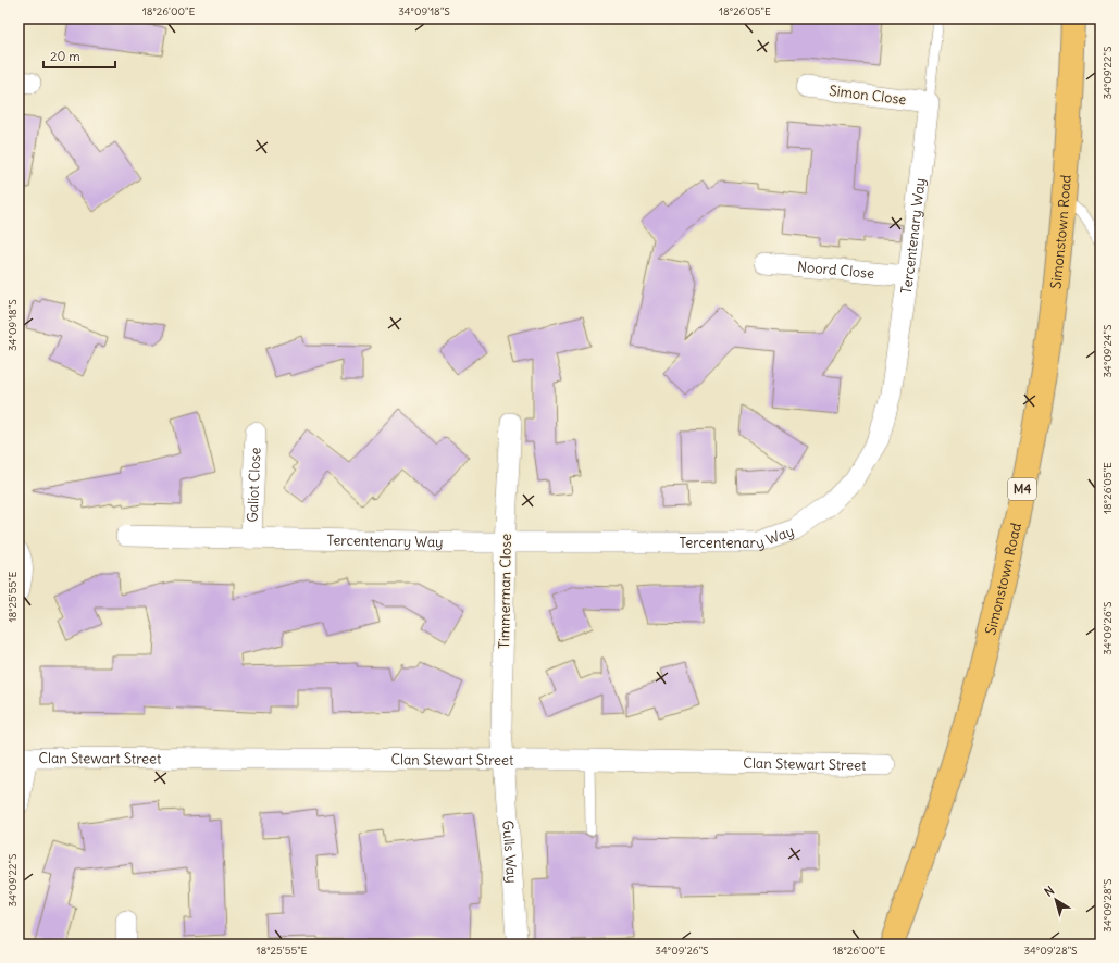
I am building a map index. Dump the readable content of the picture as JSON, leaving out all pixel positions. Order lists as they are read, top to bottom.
{
  "streets": {
    "main road": ["Simonstown Road", "M4"],
    "street": [
      "Simon Close",
      "Tercentenary Way",
      "Noord Close",
      "Galiot Close",
      "Timmerman Close",
      "Clan Stewart Street",
      "Gulls Way"
    ]
  },
  "crossings": [
    ["Simon Close", "Tercentenary Way"],
    ["Tercentenary Way", "Noord Close"],
    ["Tercentenary Way", "Galiot Close"],
    ["Tercentenary Way", "Timmerman Close"],
    ["Timmerman Close", "Clan Stewart Street"],
    ["Timmerman Close", "Gulls Way"],
    ["Clan Stewart Street", "Gulls Way"]
  ],
  "scale_bar": "20 m",
  "north": "top left",
  "coordinates": [
    "18°26'00\"E",
    "34°09'18\"S",
    "18°26'05\"E",
    "34°09'22\"S",
    "34°09'24\"S",
    "18°25'55\"E",
    "34°09'26\"S",
    "34°09'28\"S"
  ]
}
